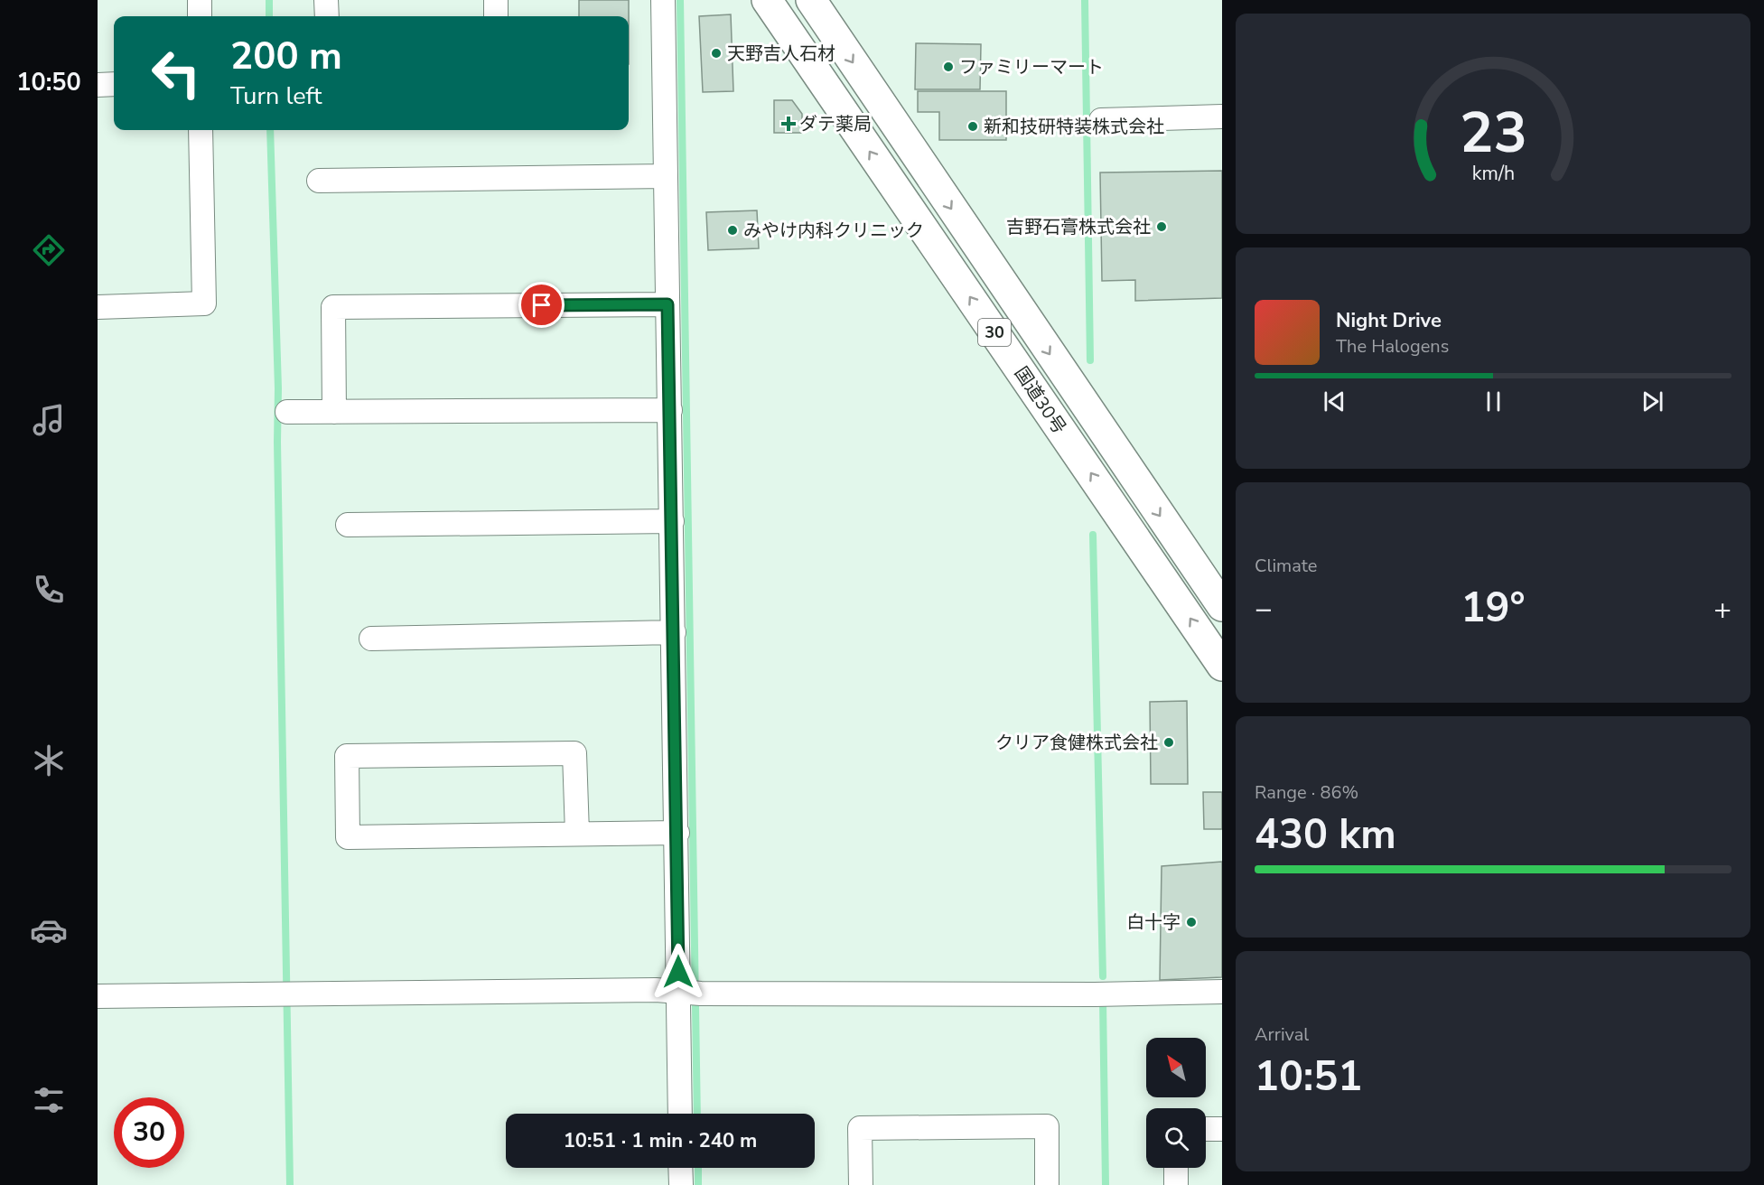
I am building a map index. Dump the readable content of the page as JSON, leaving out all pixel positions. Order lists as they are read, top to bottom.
{
  "streets": {
    "highway": ["30", "国道30号"]
  },
  "places": {
    "other": [
      "天野吉人石材",
      "ファミリーマート",
      "新和技研特装株式会社",
      "吉野石膏株式会社",
      "みやけ内科クリニック",
      "クリア食健株式会社",
      "白十字"
    ],
    "health": ["ダテ薬局"]
  },
  "north": "top left",
  "page": {
    "tabs": "10:50",
    "turn": ["200 m", "Turn left"],
    "song": ["Night Drive", "The Halogens"],
    "tile": [
      "Climate",
      ["Range · 86%", "430 km"],
      ["Arrival", "10:51"]
    ],
    "heat": ["−", "19°", "+"],
    "limit": "30",
    "trip": "10:51 · 1 min · 240 m",
    "gauge": ["23", "km/h"]
  }
}
